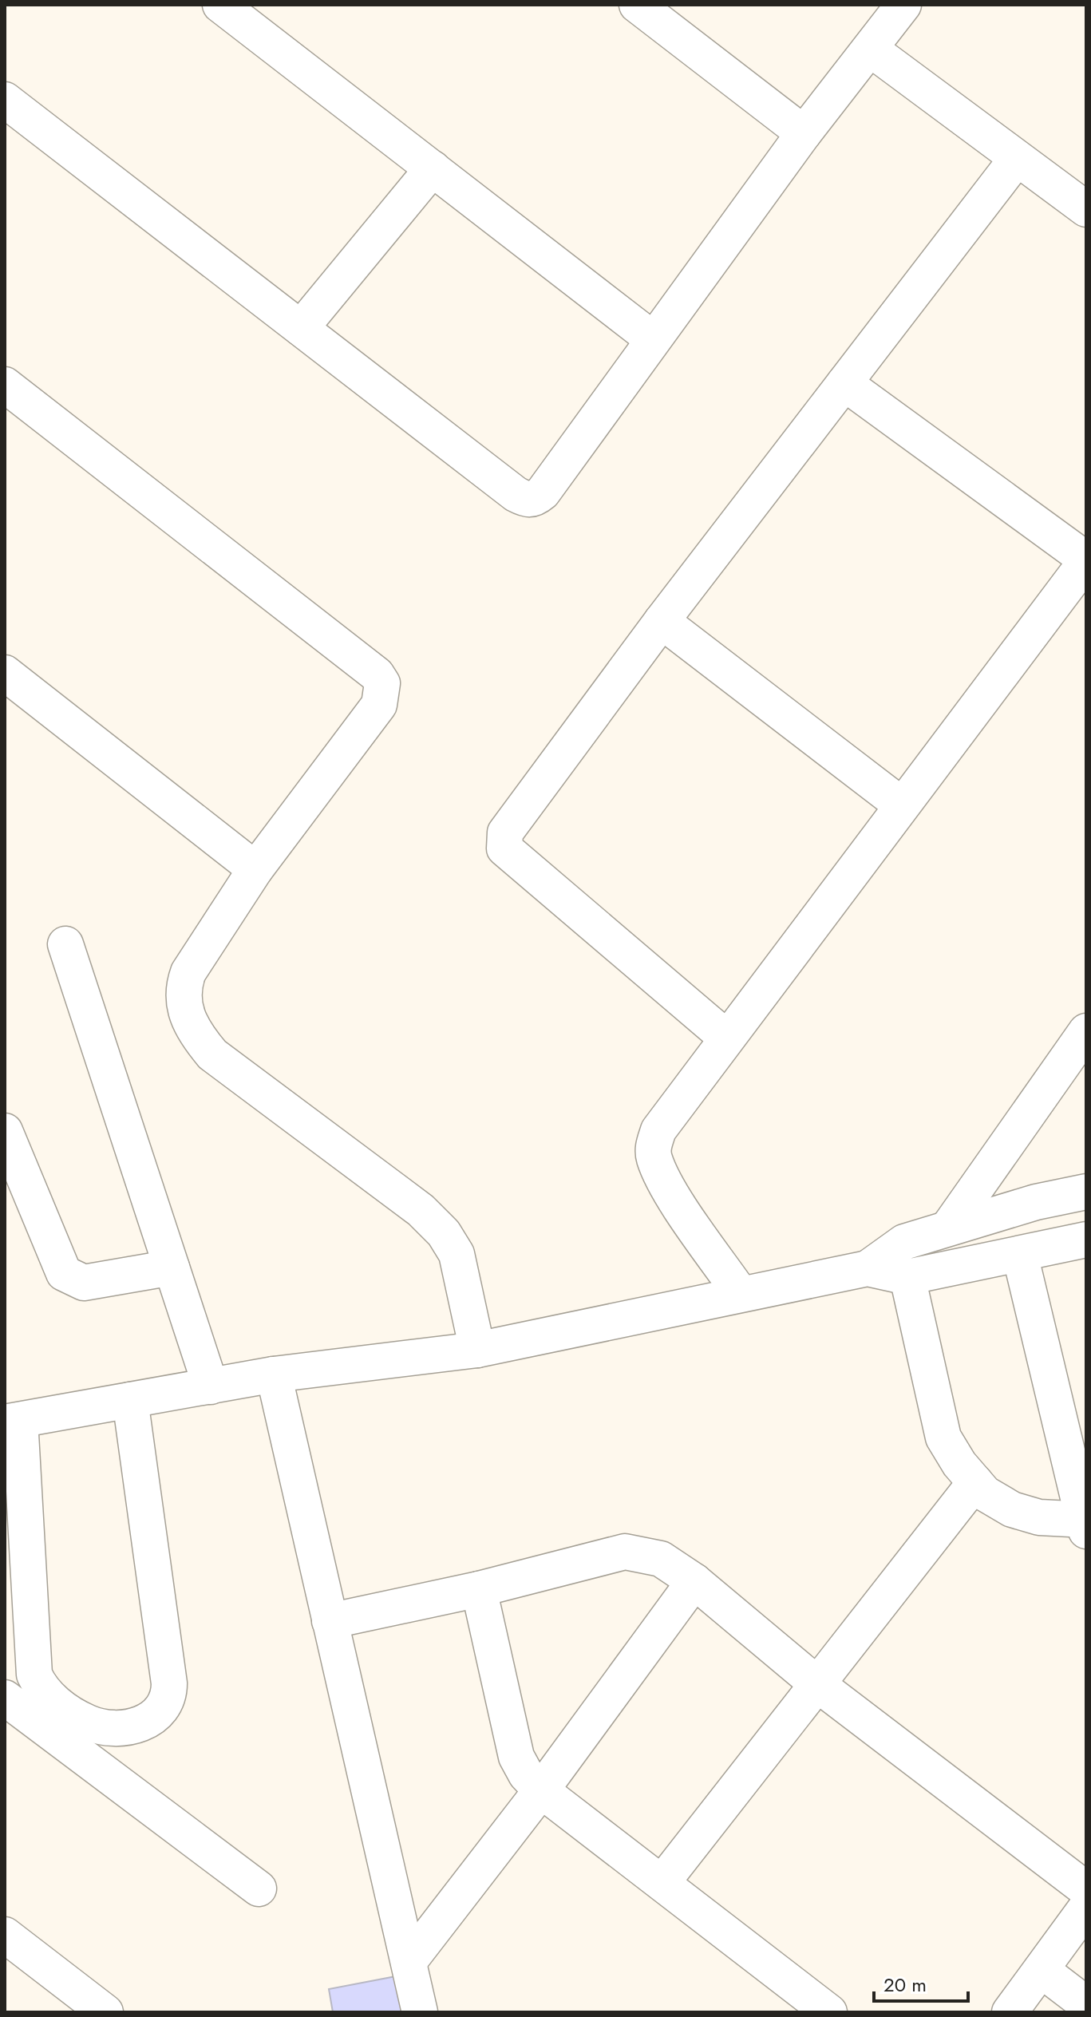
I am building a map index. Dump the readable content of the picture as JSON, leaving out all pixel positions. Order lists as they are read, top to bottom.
{
  "scale_bar": "20 m"
}
